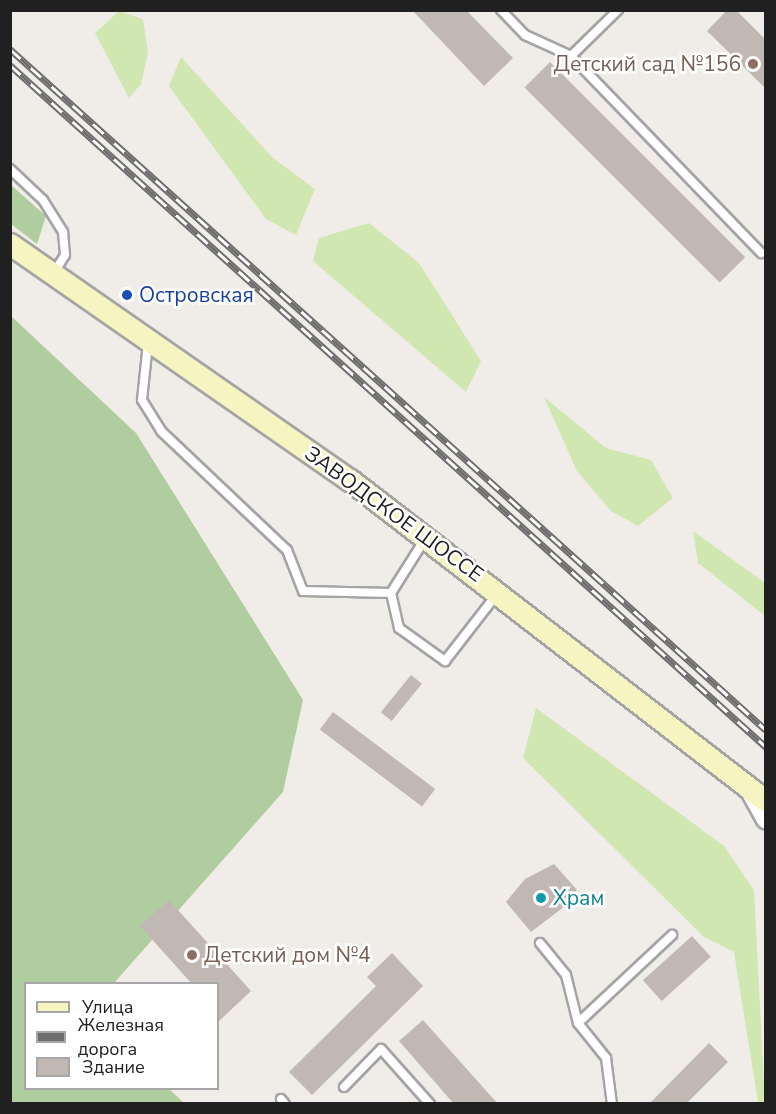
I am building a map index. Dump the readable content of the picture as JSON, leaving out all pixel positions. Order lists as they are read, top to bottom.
{
  "streets": {
    "main road": ["ЗАВОДСКОЕ ШОССЕ"]
  },
  "places": [
    "Детский сад №156",
    "Островская",
    "Храм",
    "Детский дом №4"
  ],
  "legend": ["Улица", "Железная дорога", "Здание"]
}
